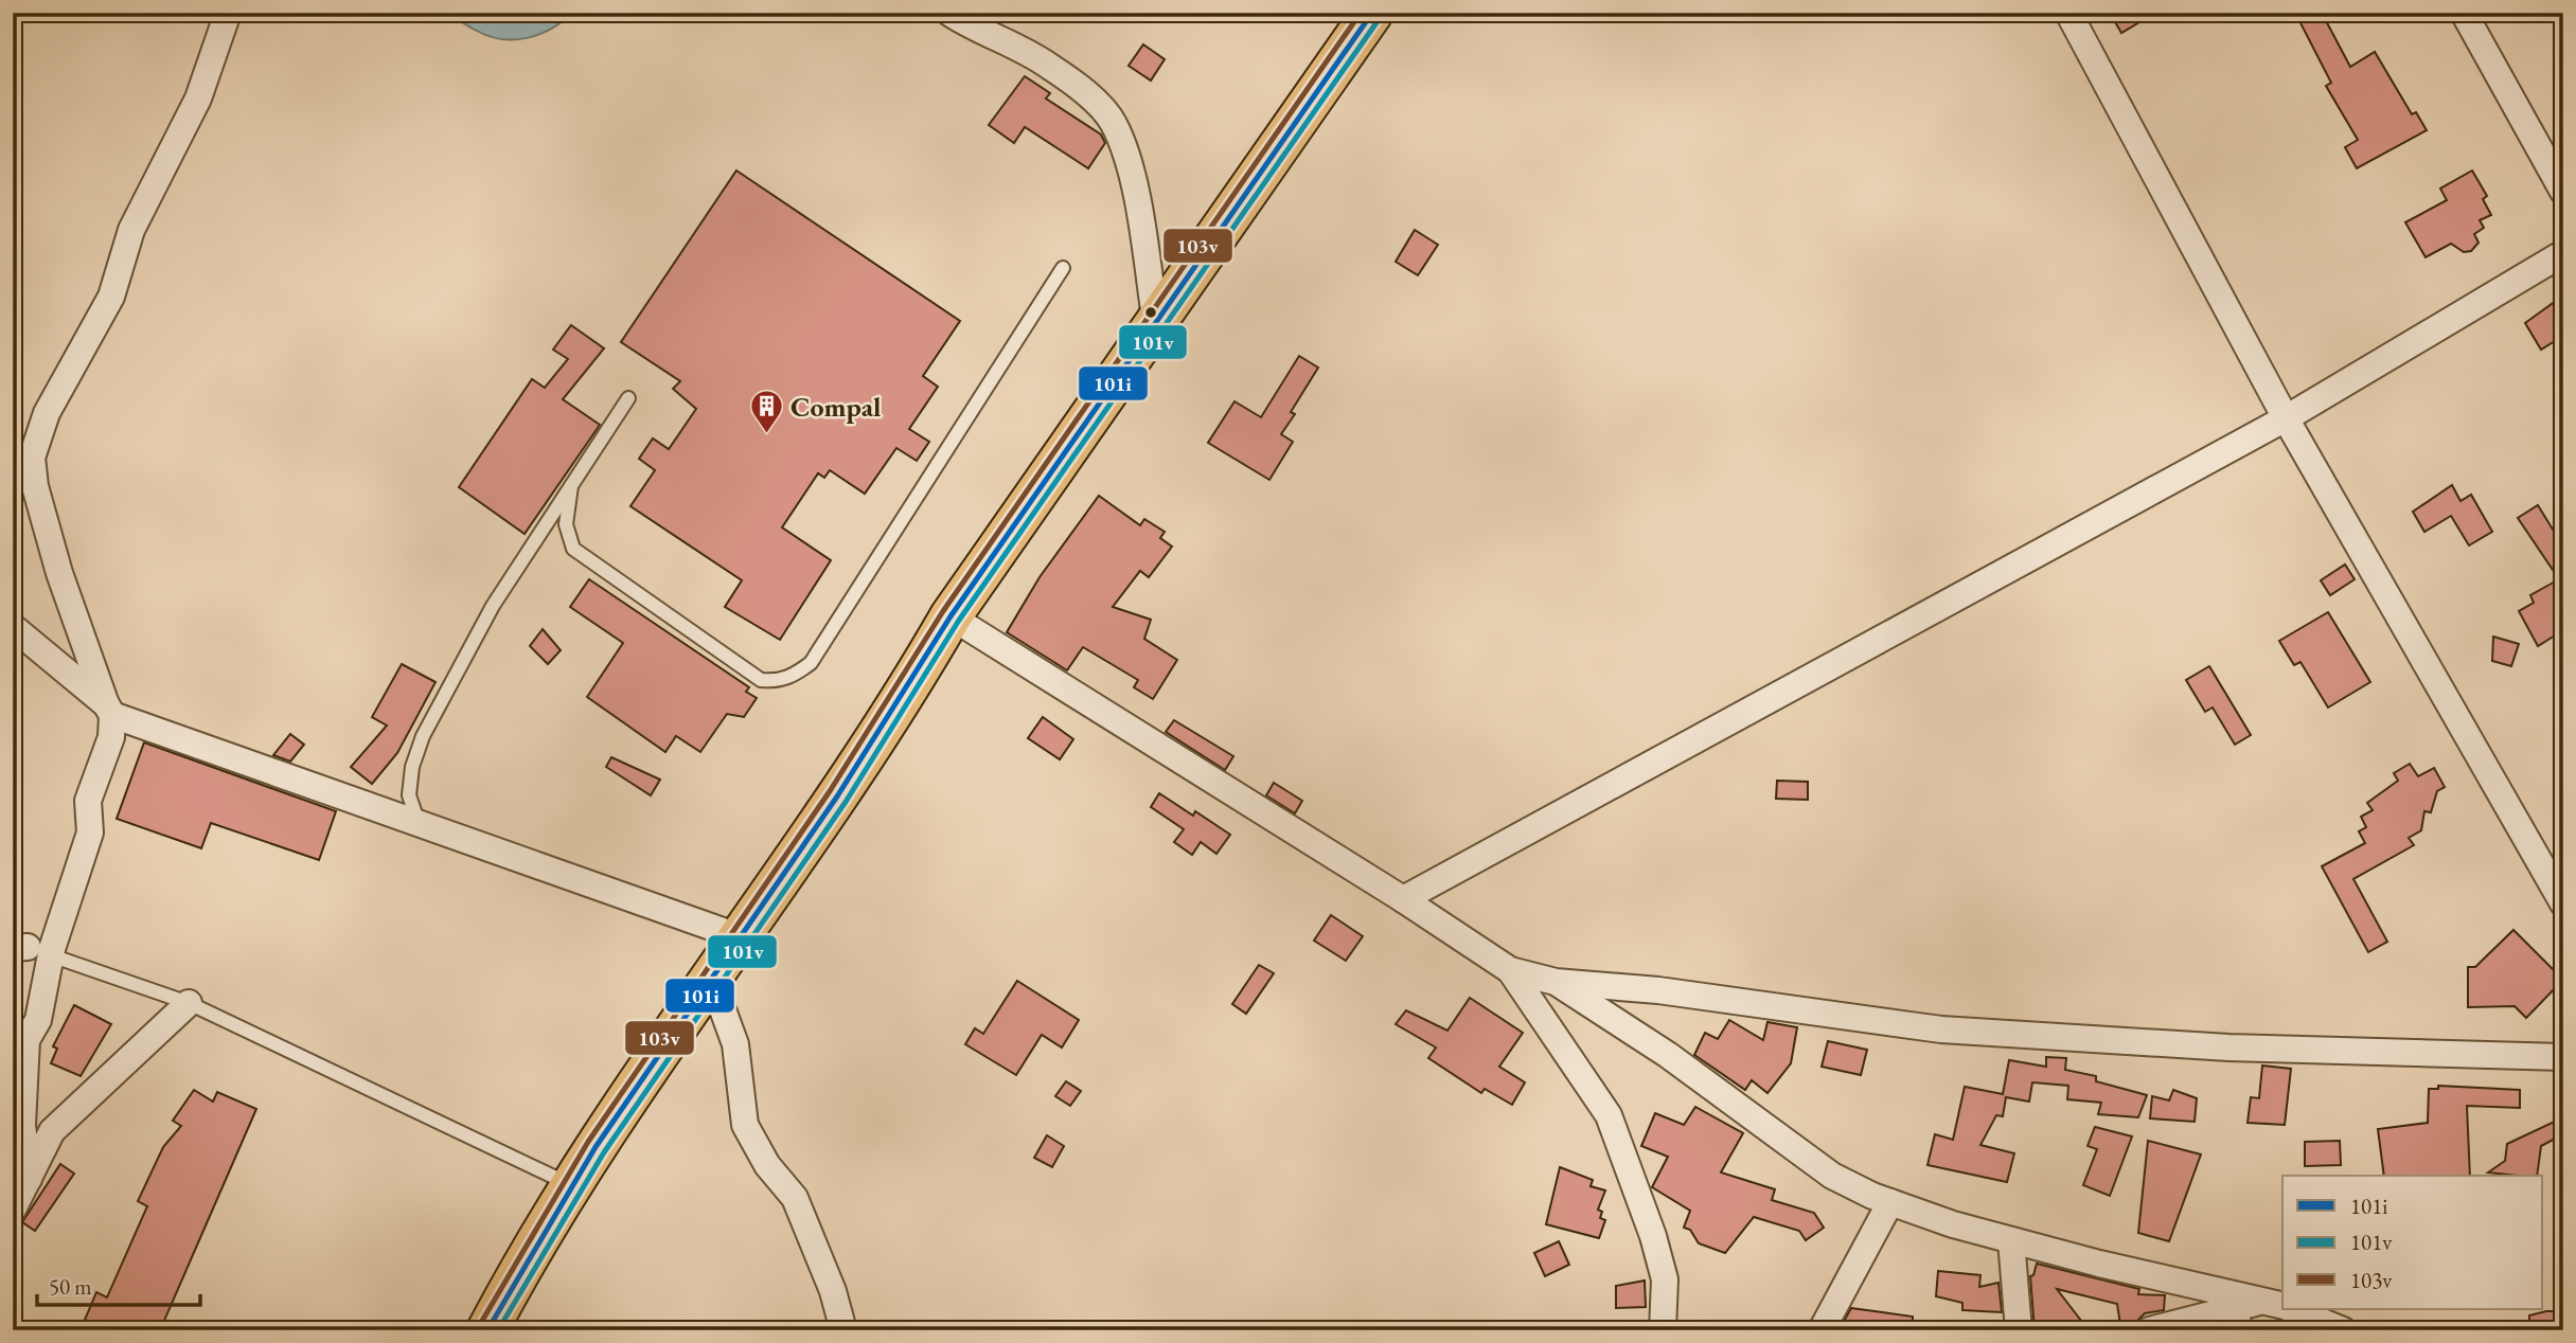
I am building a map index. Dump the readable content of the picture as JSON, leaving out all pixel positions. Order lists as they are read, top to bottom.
{
  "places": {
    "building": ["Compal"]
  },
  "lines": ["transit line 101i", "transit line 103v", "transit line 101v"],
  "legend": ["101i", "101v", "103v"],
  "scale_bar": "50 m"
}
